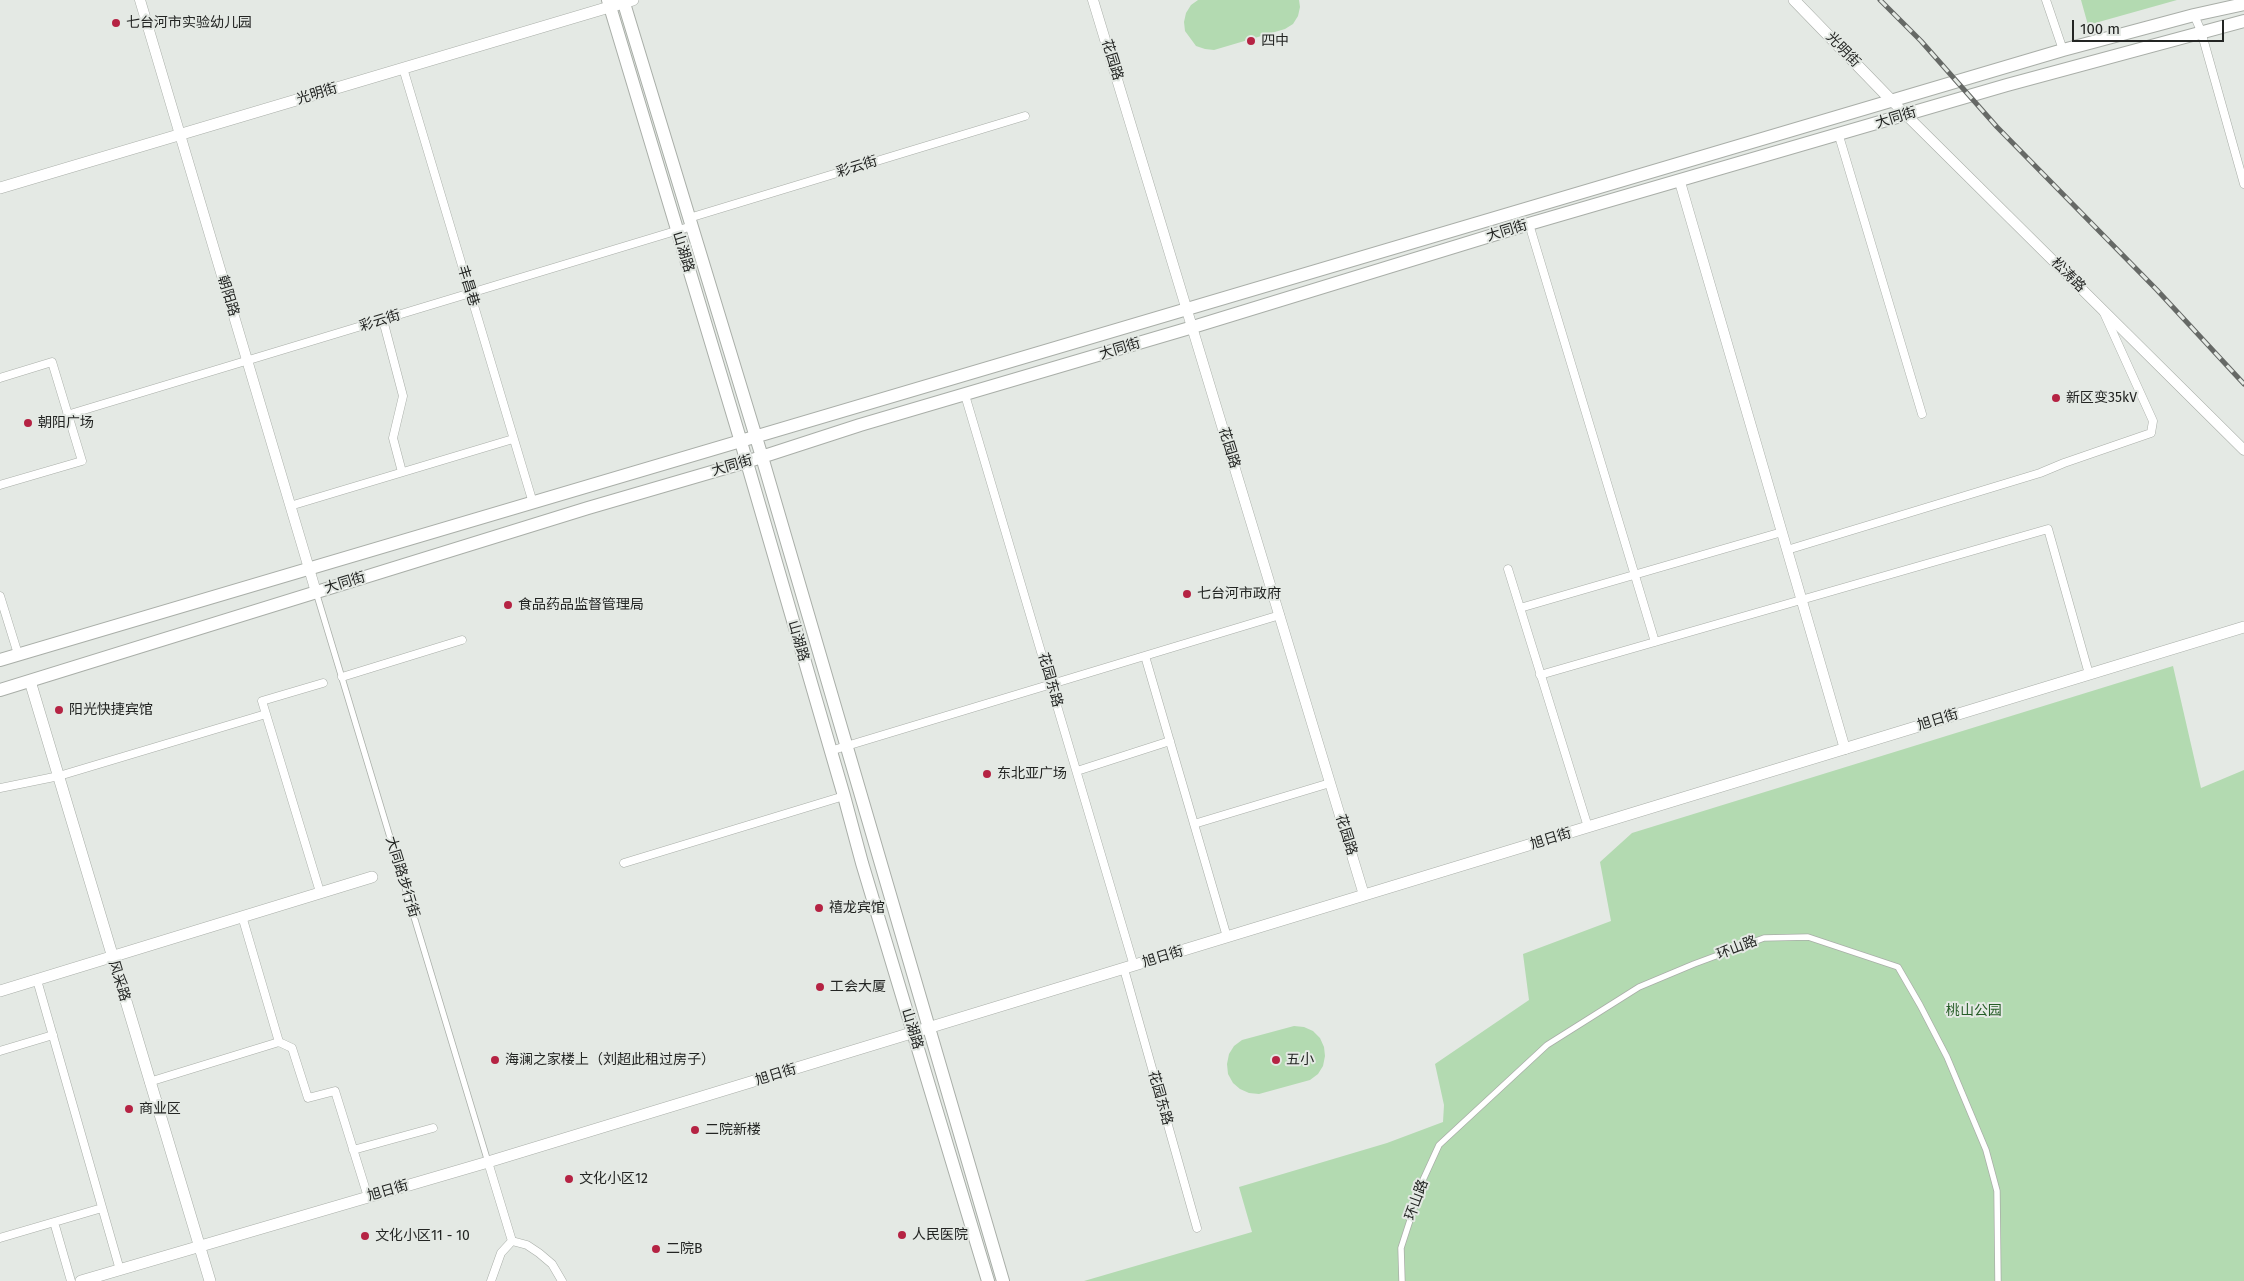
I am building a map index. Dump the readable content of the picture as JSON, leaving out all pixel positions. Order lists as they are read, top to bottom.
{
  "streets": {
    "main road": [
      "光明街",
      "大同街",
      "山湖路",
      "旭日街",
      "风采路"
    ],
    "street": [
      "花园路",
      "彩云街",
      "松涛路",
      "丰昌巷",
      "朝阳路",
      "花园东路",
      "大同路步行街",
      "环山路"
    ]
  },
  "crossings": [
    ["光明街", "大同街"],
    ["光明街", "山湖路"],
    ["光明街", "松涛路"],
    ["光明街", "丰昌巷"],
    ["光明街", "朝阳路"],
    ["花园路", "大同街"],
    ["花园路", "旭日街"],
    ["大同街", "山湖路"],
    ["大同街", "松涛路"],
    ["大同街", "丰昌巷"],
    ["大同街", "朝阳路"],
    ["大同街", "花园东路"],
    ["大同街", "大同路步行街"],
    ["大同街", "风采路"],
    ["彩云街", "山湖路"],
    ["彩云街", "丰昌巷"],
    ["彩云街", "朝阳路"],
    ["山湖路", "旭日街"],
    ["朝阳路", "大同路步行街"],
    ["花园东路", "旭日街"],
    ["旭日街", "大同路步行街"],
    ["旭日街", "风采路"]
  ],
  "parks": ["桃山公园"],
  "places": [
    "七台河市实验幼儿园",
    "四中",
    "新区变35kV",
    "朝阳广场",
    "七台河市政府",
    "食品药品监督管理局",
    "阳光快捷宾馆",
    "东北亚广场",
    "禧龙宾馆",
    "工会大厦",
    "海澜之家楼上（刘超此租过房子）",
    "五小",
    "商业区",
    "二院新楼",
    "文化小区12",
    "人民医院",
    "文化小区11 - 10",
    "二院B"
  ],
  "scale_bar": "100 m"
}
